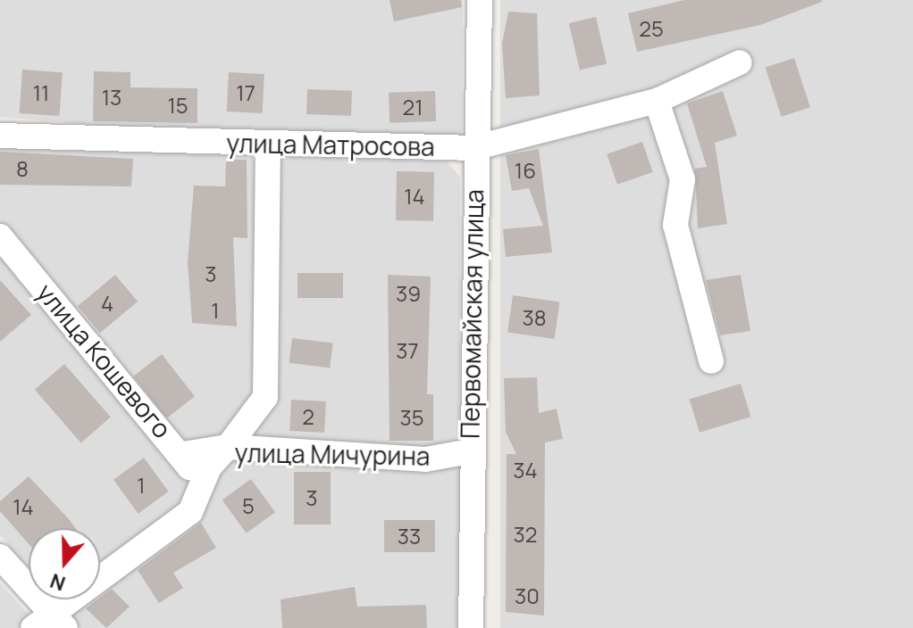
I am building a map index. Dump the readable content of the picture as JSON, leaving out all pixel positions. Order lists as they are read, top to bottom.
{
  "streets": {
    "street": [
      "улица Матросова",
      "Первомайская улица",
      "улица Кошевого",
      "улица Мичурина"
    ]
  },
  "crossings": [
    ["улица Матросова", "Первомайская улица"],
    ["Первомайская улица", "улица Мичурина"],
    ["улица Кошевого", "улица Мичурина"]
  ],
  "house_numbers": [
    "25",
    "11",
    "17",
    "13",
    "15",
    "21",
    "8",
    "16",
    "14",
    "3",
    "39",
    "4",
    "1",
    "38",
    "37",
    "2",
    "35",
    "34",
    "1",
    "3",
    "5",
    "14",
    "32",
    "33",
    "30"
  ],
  "north": "bottom"
}
